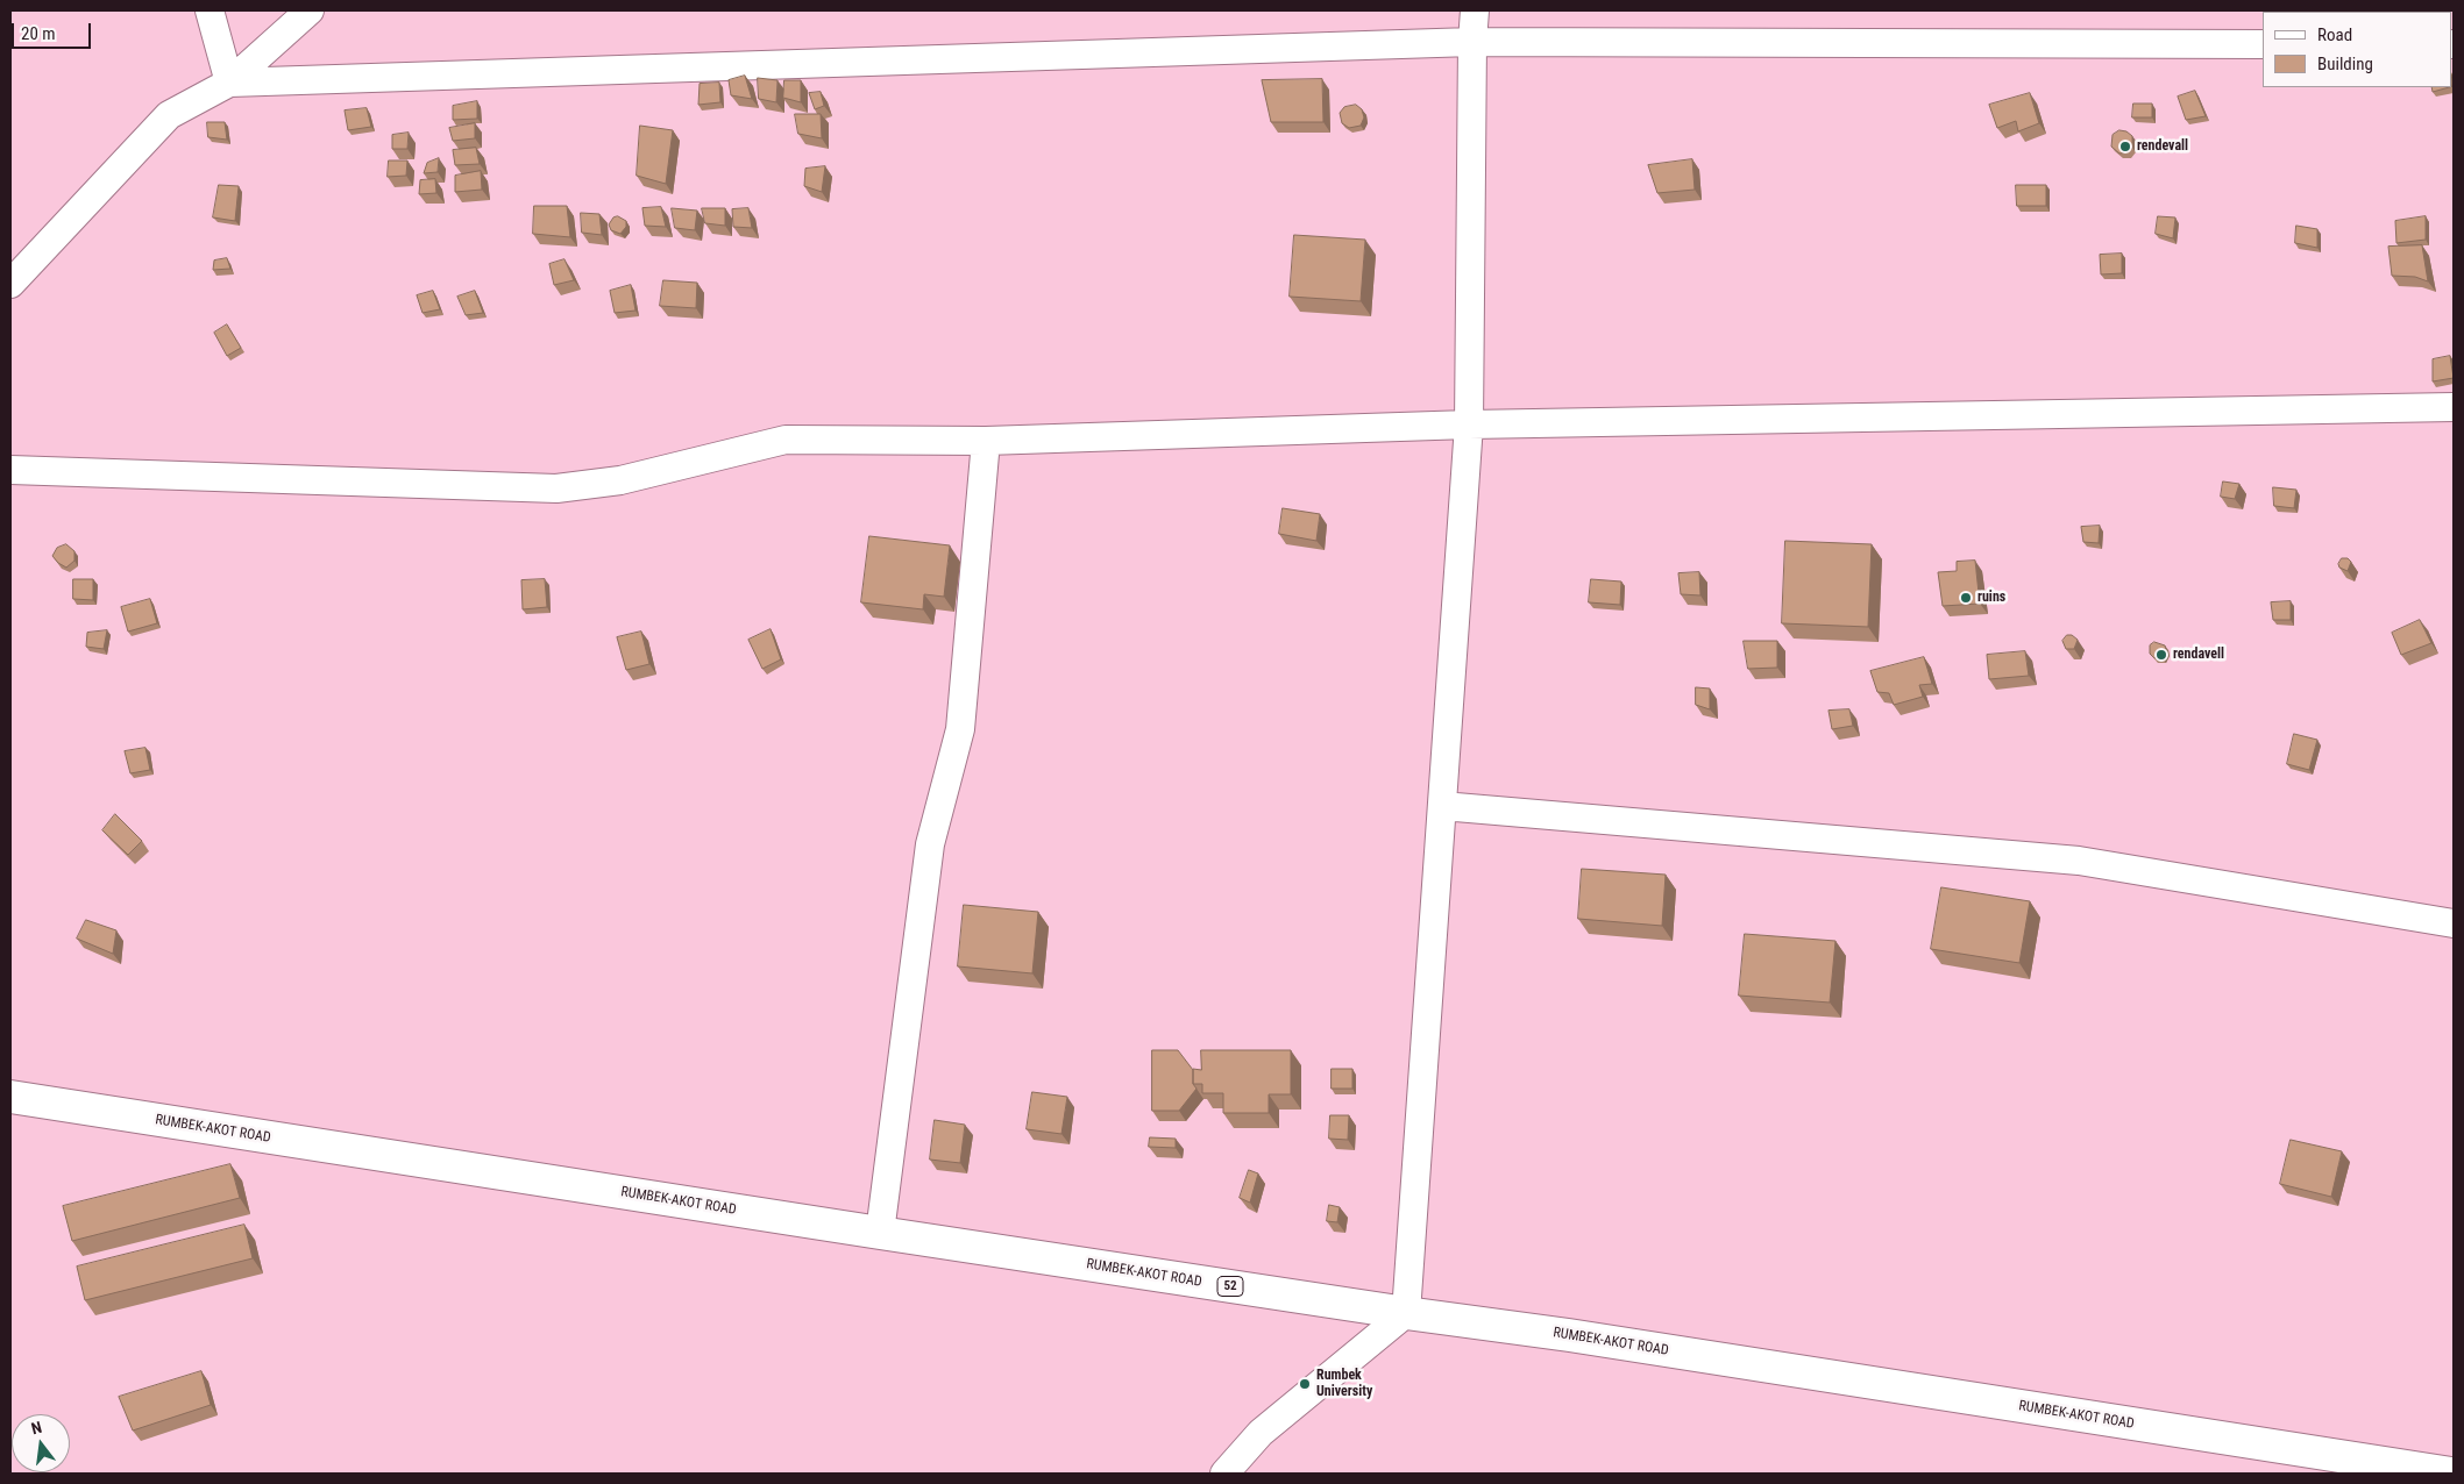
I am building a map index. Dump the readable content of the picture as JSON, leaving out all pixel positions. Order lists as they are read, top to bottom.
{
  "streets": {
    "main road": ["RUMBEK-AKOT ROAD", "52"]
  },
  "places": [
    "rendevall",
    "ruins",
    "rendavell",
    "Rumbek University"
  ],
  "legend": ["Road", "Building"],
  "scale_bar": "20 m",
  "north": "top"
}
